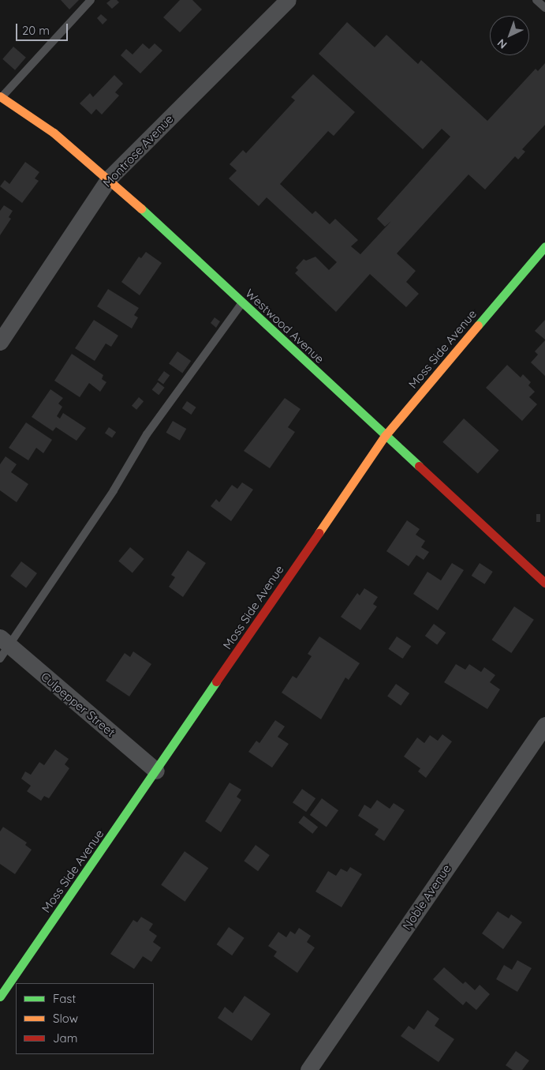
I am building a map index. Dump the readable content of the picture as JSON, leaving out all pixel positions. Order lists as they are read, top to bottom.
{
  "streets": {
    "street": [
      "Montrose Avenue",
      "Westwood Avenue",
      "Moss Side Avenue",
      "Culpepper Street",
      "Noble Avenue"
    ]
  },
  "crossings": [
    ["Montrose Avenue", "Westwood Avenue"],
    ["Westwood Avenue", "Moss Side Avenue"],
    ["Moss Side Avenue", "Culpepper Street"]
  ],
  "legend": ["Fast", "Slow", "Jam"],
  "scale_bar": "20 m",
  "north": "bottom left"
}
